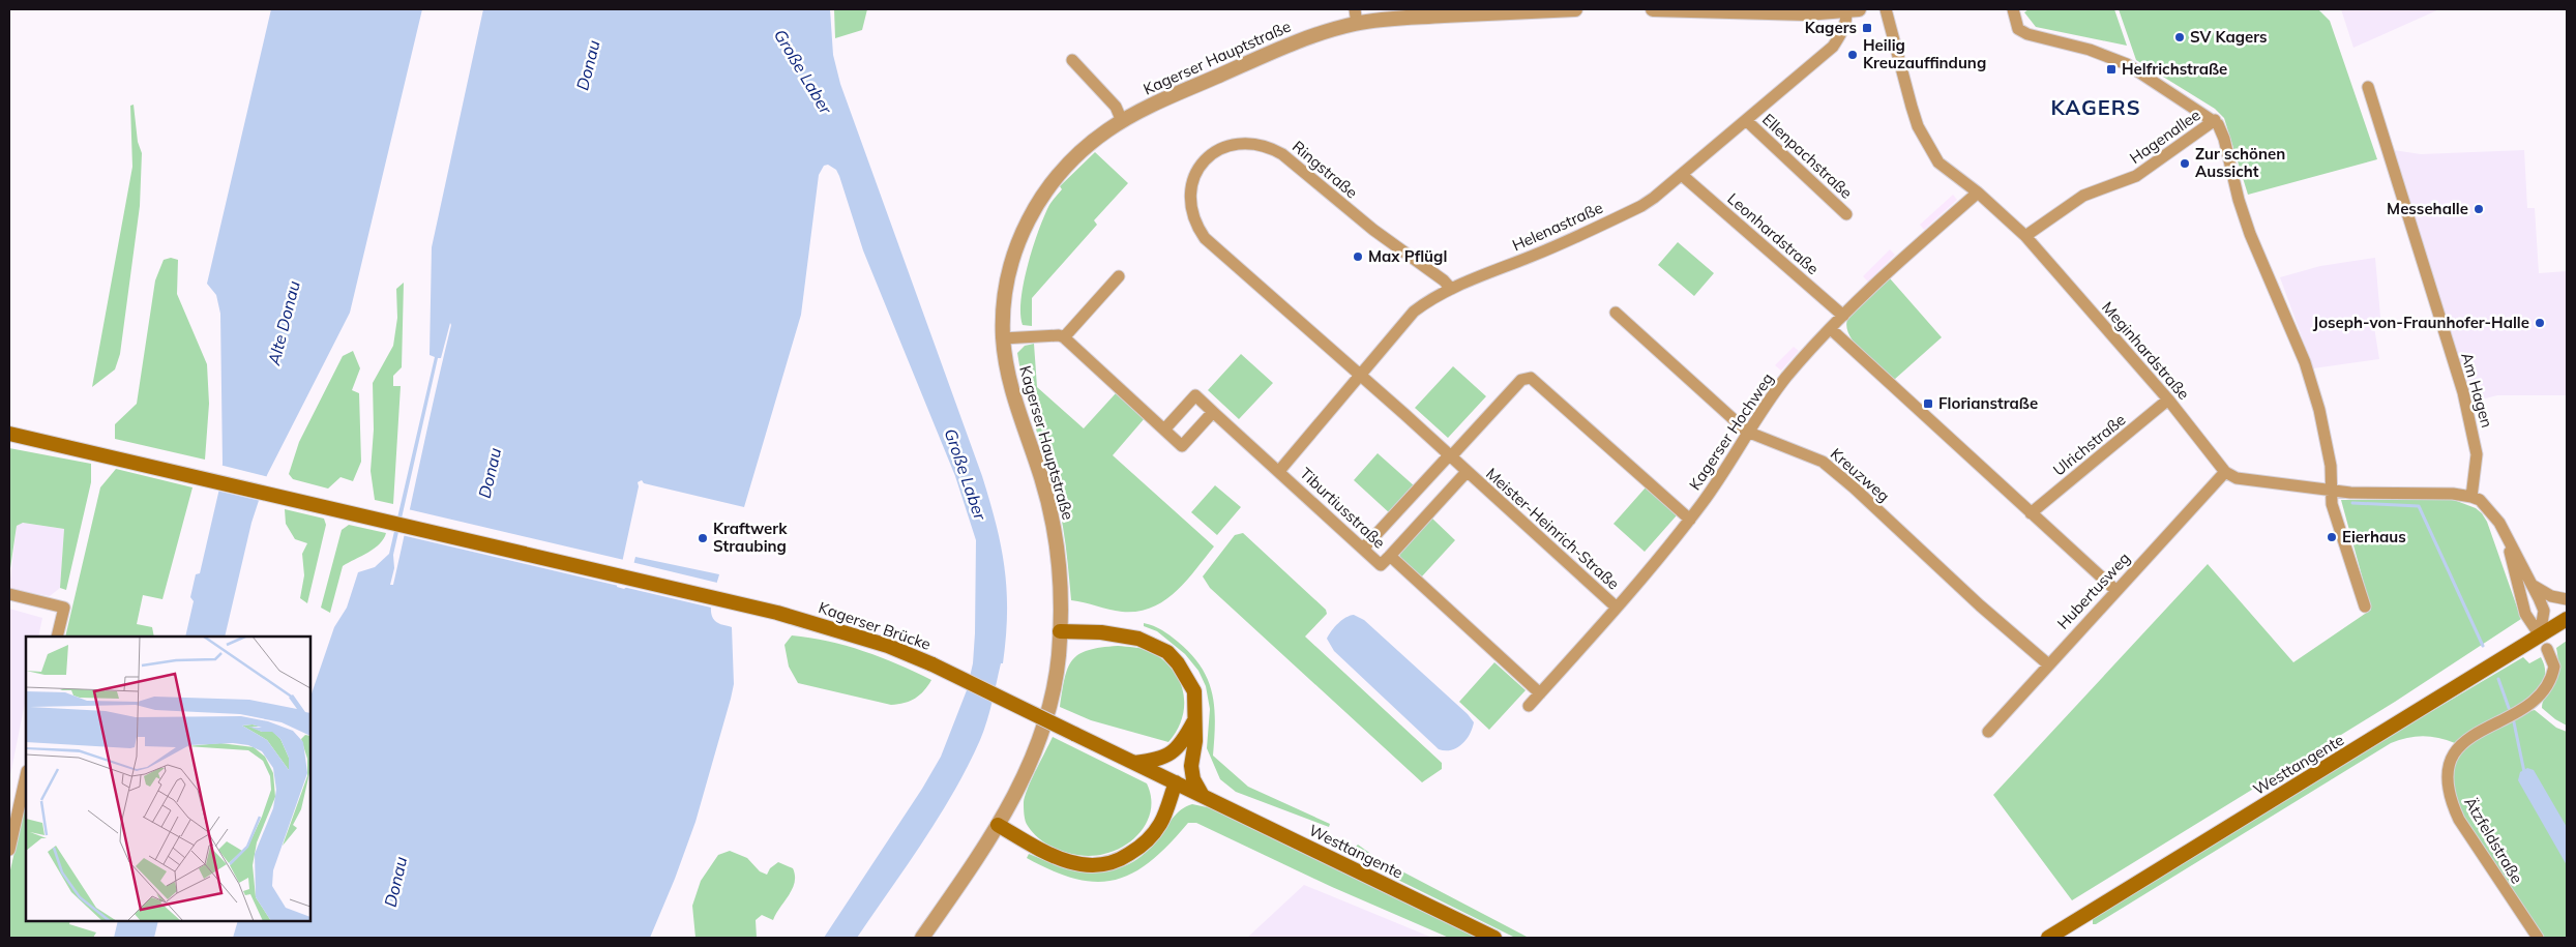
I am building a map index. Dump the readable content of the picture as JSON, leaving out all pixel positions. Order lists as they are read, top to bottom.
{
  "streets": {
    "main road": ["Kagerser Brücke", "Westtangente"],
    "street": [
      "Kagerser Hauptstraße",
      "Hagenallee",
      "Ellenpachstraße",
      "Ringstraße",
      "Helenastraße",
      "Leonhardstraße",
      "Meginhardstraße",
      "Am Hagen",
      "Kagerser Hochweg",
      "Ulrichstraße",
      "Kreuzweg",
      "Tiburtiusstraße",
      "Meister-Heinrich-Straße",
      "Hubertusweg",
      "Ätzfeldstraße"
    ]
  },
  "crossings": [
    ["Hagenallee", "Meginhardstraße"],
    ["Ellenpachstraße", "Helenastraße"],
    ["Ringstraße", "Helenastraße"],
    ["Ringstraße", "Meister-Heinrich-Straße"],
    ["Helenastraße", "Leonhardstraße"],
    ["Helenastraße", "Tiburtiusstraße"],
    ["Helenastraße", "Meister-Heinrich-Straße"],
    ["Leonhardstraße", "Kagerser Hochweg"],
    ["Meginhardstraße", "Kagerser Hochweg"],
    ["Meginhardstraße", "Ulrichstraße"],
    ["Meginhardstraße", "Hubertusweg"],
    ["Kagerser Hochweg", "Kreuzweg"],
    ["Kagerser Hochweg", "Tiburtiusstraße"],
    ["Kagerser Hochweg", "Meister-Heinrich-Straße"],
    ["Kreuzweg", "Hubertusweg"],
    ["Tiburtiusstraße", "Meister-Heinrich-Straße"],
    ["Kagerser Brücke", "Westtangente"]
  ],
  "districts": ["KAGERS"],
  "water": ["Donau", "Große Laber", "Alte Donau"],
  "places": {
    "transit": ["Kagers", "Helfrichstraße", "Florianstraße"],
    "other": [
      "SV Kagers",
      "Heilig Kreuzauffindung",
      "Zur schönen Aussicht",
      "Messehalle",
      "Max Pflügl",
      "Joseph-von-Fraunhofer-Halle",
      "Eierhaus",
      "Kraftwerk Straubing"
    ]
  }
}
